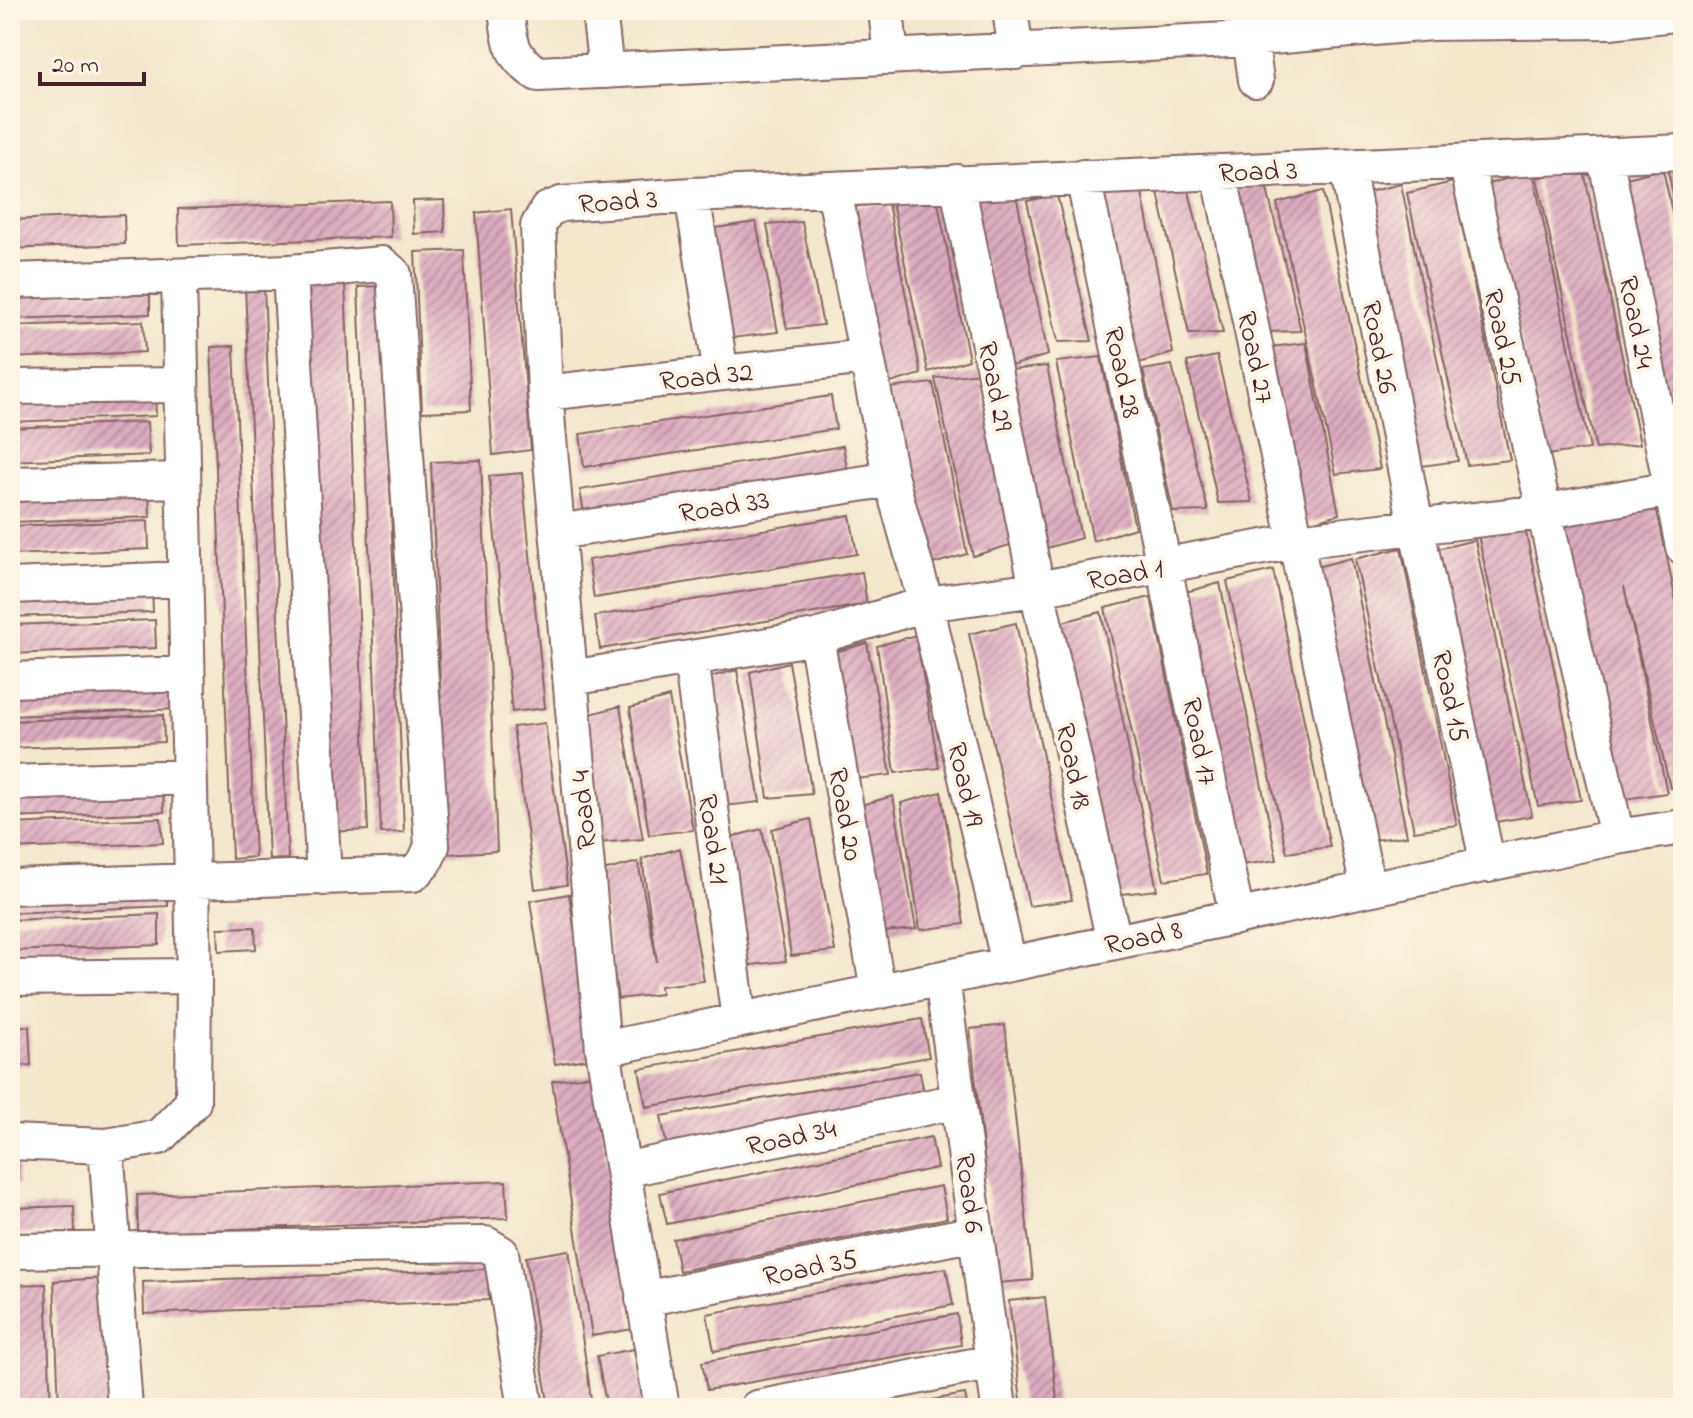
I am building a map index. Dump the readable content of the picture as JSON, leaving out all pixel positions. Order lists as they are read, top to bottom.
{
  "streets": {
    "street": [
      "Road 3",
      "Road 24",
      "Road 25",
      "Road 26",
      "Road 27",
      "Road 28",
      "Road 32",
      "Road 29",
      "Road 33",
      "Road 1",
      "Road 15",
      "Road 17",
      "Road 18",
      "Road 19",
      "Road 4",
      "Road 20",
      "Road 21",
      "Road 8",
      "Road 34",
      "Road 6",
      "Road 35"
    ]
  },
  "crossings": [
    ["Road 3", "Road 24"],
    ["Road 3", "Road 25"],
    ["Road 3", "Road 26"],
    ["Road 3", "Road 27"],
    ["Road 3", "Road 28"],
    ["Road 3", "Road 29"],
    ["Road 3", "Road 4"],
    ["Road 24", "Road 1"],
    ["Road 25", "Road 1"],
    ["Road 25", "Road 8"],
    ["Road 26", "Road 1"],
    ["Road 26", "Road 15"],
    ["Road 27", "Road 1"],
    ["Road 27", "Road 8"],
    ["Road 28", "Road 1"],
    ["Road 28", "Road 17"],
    ["Road 32", "Road 4"],
    ["Road 29", "Road 1"],
    ["Road 29", "Road 18"],
    ["Road 33", "Road 4"],
    ["Road 1", "Road 15"],
    ["Road 1", "Road 17"],
    ["Road 1", "Road 18"],
    ["Road 1", "Road 19"],
    ["Road 1", "Road 4"],
    ["Road 1", "Road 20"],
    ["Road 1", "Road 21"],
    ["Road 15", "Road 8"],
    ["Road 17", "Road 8"],
    ["Road 18", "Road 8"],
    ["Road 19", "Road 8"],
    ["Road 4", "Road 8"],
    ["Road 4", "Road 34"],
    ["Road 4", "Road 35"],
    ["Road 20", "Road 8"],
    ["Road 21", "Road 8"],
    ["Road 8", "Road 6"],
    ["Road 34", "Road 6"],
    ["Road 6", "Road 35"]
  ],
  "scale_bar": "20 m"
}
